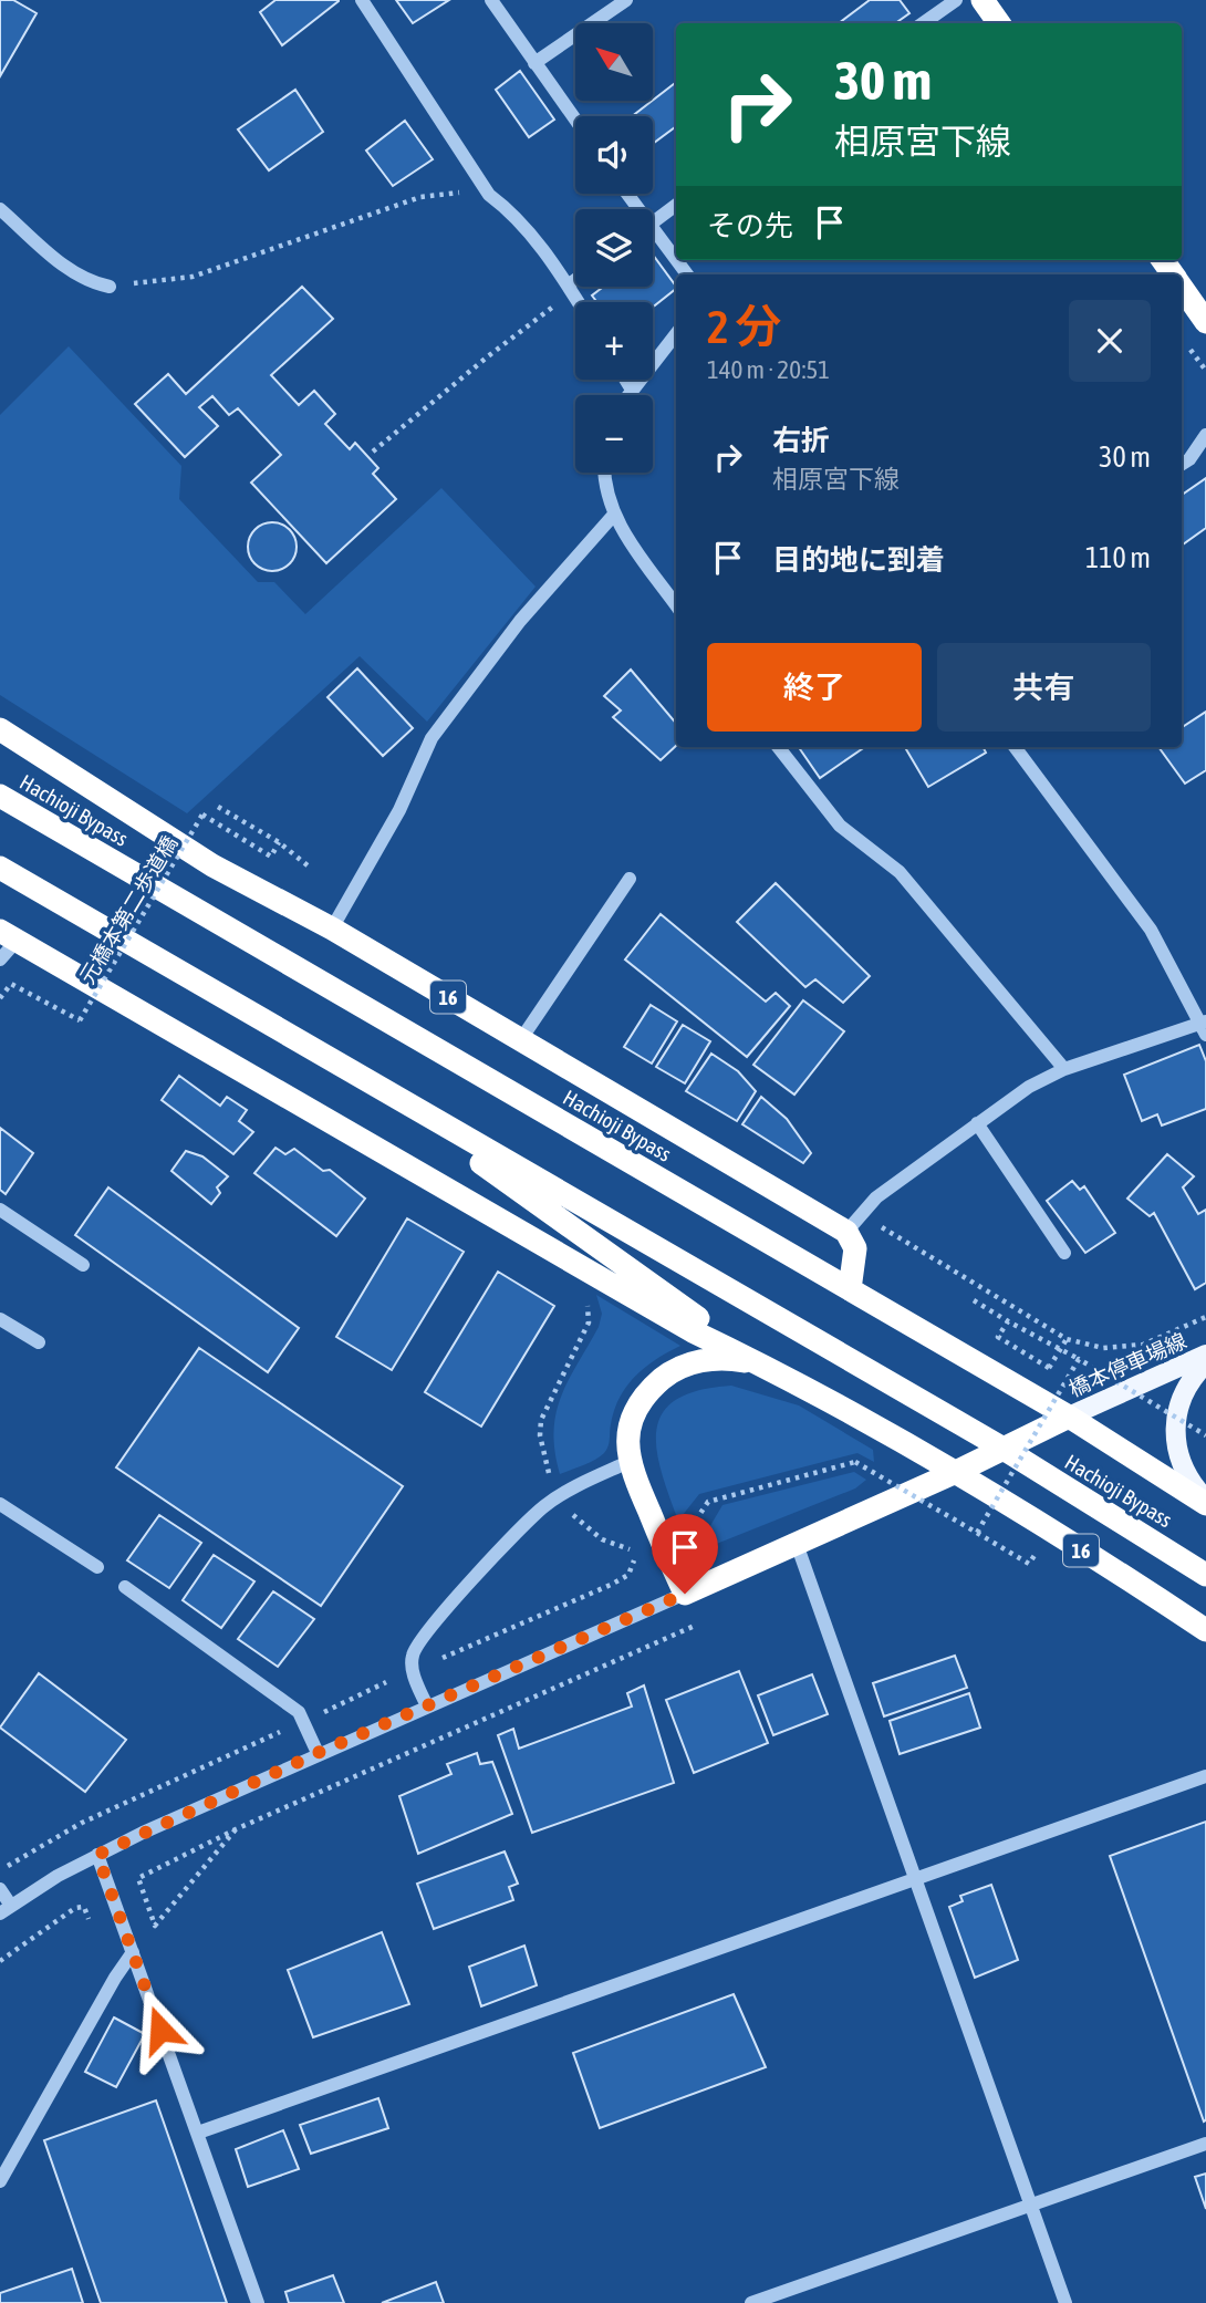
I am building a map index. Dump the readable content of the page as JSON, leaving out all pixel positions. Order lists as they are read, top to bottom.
{
  "streets": {
    "highway": ["Hachioji Bypass", "16"],
    "main road": ["橋本停車場線"],
    "path": ["元橋本第二歩道橋"]
  },
  "crossings": [
    ["Hachioji Bypass", "16"],
    ["Hachioji Bypass", "橋本停車場線"]
  ],
  "north": "top left",
  "page": {
    "map_buttons": ["+", "−"],
    "turn": ["30 m", "相原宮下線"],
    "then": "その先",
    "heading": ["2 分", "140 m · 20:51"],
    "list": [
      {
        "name": "右折",
        "note": "相原宮下線",
        "value": "30 m"
      },
      {
        "name": "目的地に到着",
        "value": "110 m"
      }
    ],
    "buttons": ["終了", "共有"]
  }
}
